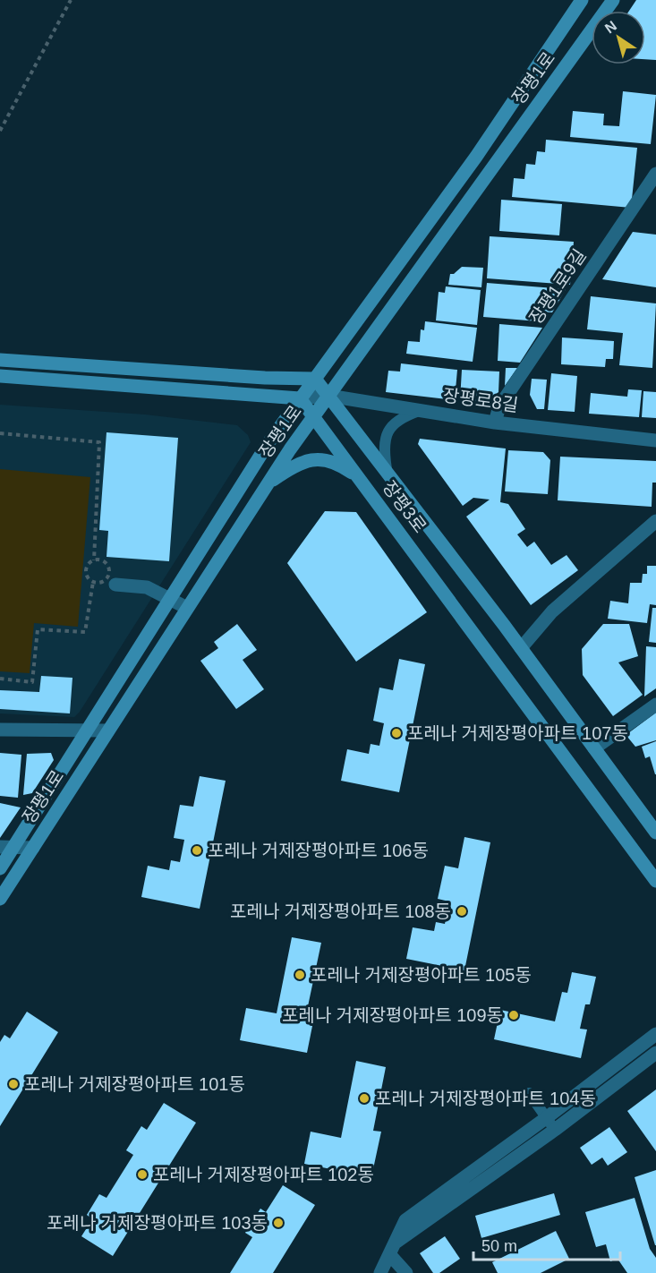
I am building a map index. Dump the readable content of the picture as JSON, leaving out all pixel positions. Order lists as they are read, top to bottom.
{
  "streets": {
    "street": [
      "장평1로",
      "장평1로9길",
      "장평로8길",
      "장평3로"
    ]
  },
  "crossings": [
    ["장평1로", "장평로8길"],
    ["장평1로", "장평3로"],
    ["장평1로9길", "장평로8길"],
    ["장평로8길", "장평3로"]
  ],
  "places": [
    "포레나 거제장평아파트 107동",
    "포레나 거제장평아파트 106동",
    "포레나 거제장평아파트 108동",
    "포레나 거제장평아파트 105동",
    "포레나 거제장평아파트 109동",
    "포레나 거제장평아파트 101동",
    "포레나 거제장평아파트 104동",
    "포레나 거제장평아파트 102동",
    "포레나 거제장평아파트 103동"
  ],
  "scale_bar": "50 m",
  "north": "top left"
}
